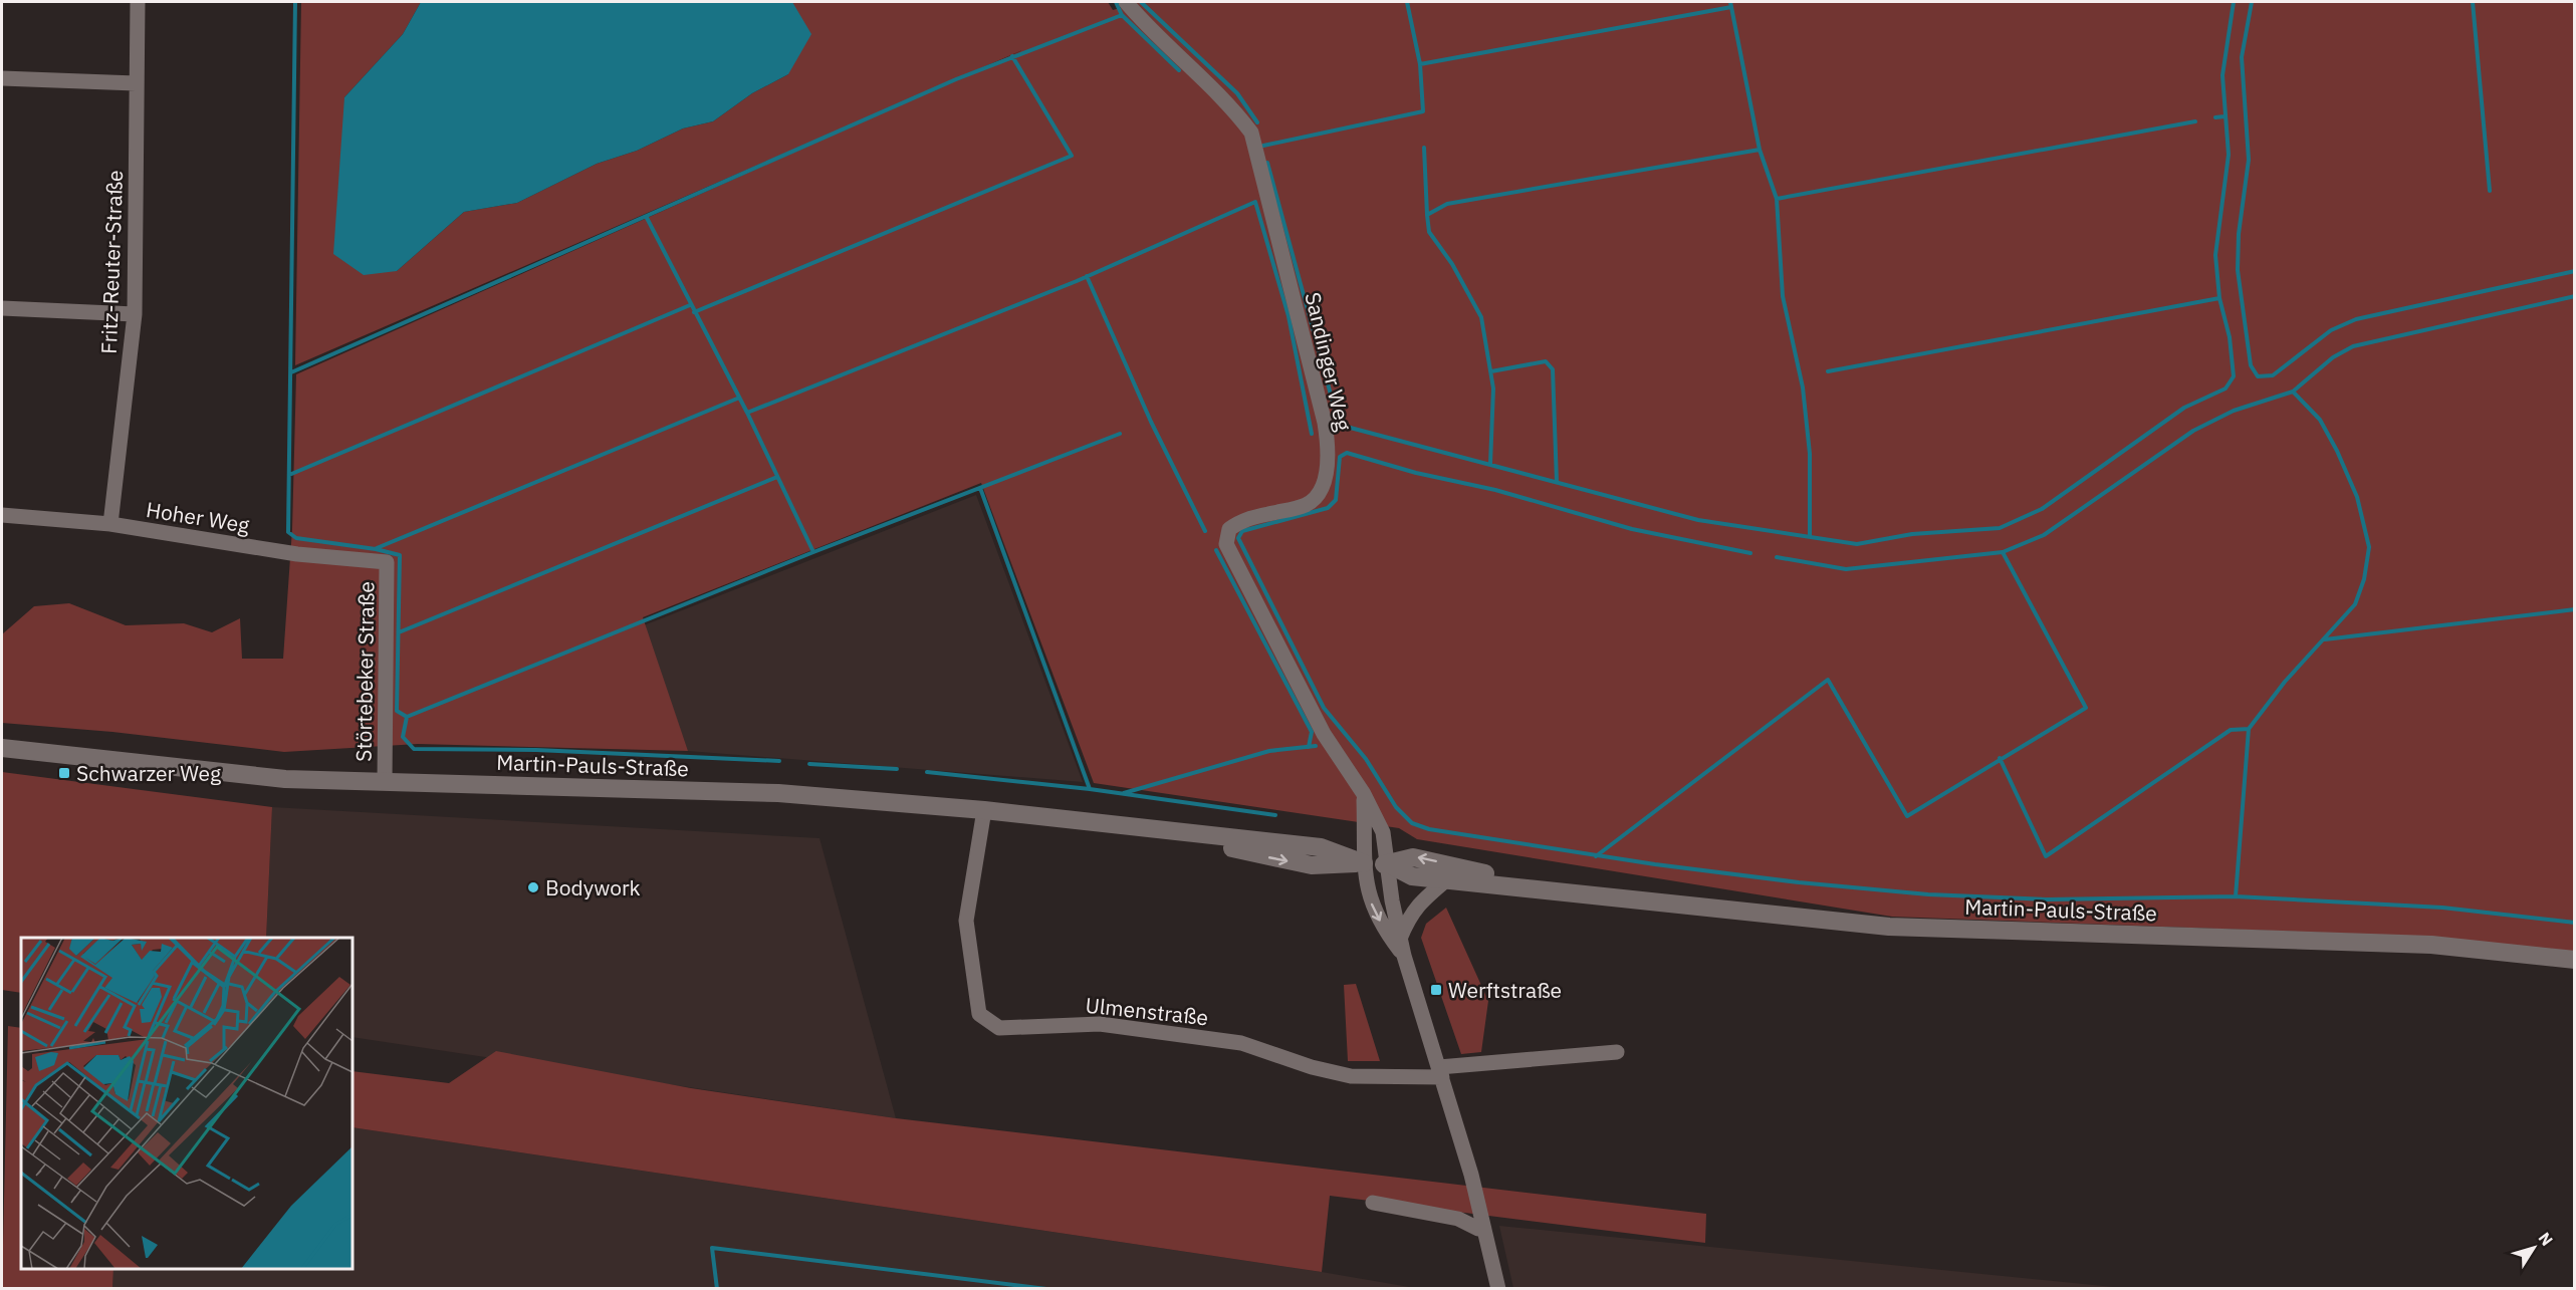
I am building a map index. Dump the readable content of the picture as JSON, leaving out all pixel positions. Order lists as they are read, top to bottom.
{
  "streets": {
    "street": [
      "Fritz-Reuter-Straße",
      "Sandinger Weg",
      "Hoher Weg",
      "Störtebeker Straße",
      "Martin-Pauls-Straße",
      "Ulmenstraße"
    ]
  },
  "crossings": [
    ["Fritz-Reuter-Straße", "Hoher Weg"],
    ["Sandinger Weg", "Martin-Pauls-Straße"],
    ["Hoher Weg", "Störtebeker Straße"],
    ["Störtebeker Straße", "Martin-Pauls-Straße"],
    ["Martin-Pauls-Straße", "Ulmenstraße"]
  ],
  "places": {
    "transit": ["Schwarzer Weg", "Werftstraße"],
    "other": ["Bodywork"]
  },
  "north": "top right"
}
